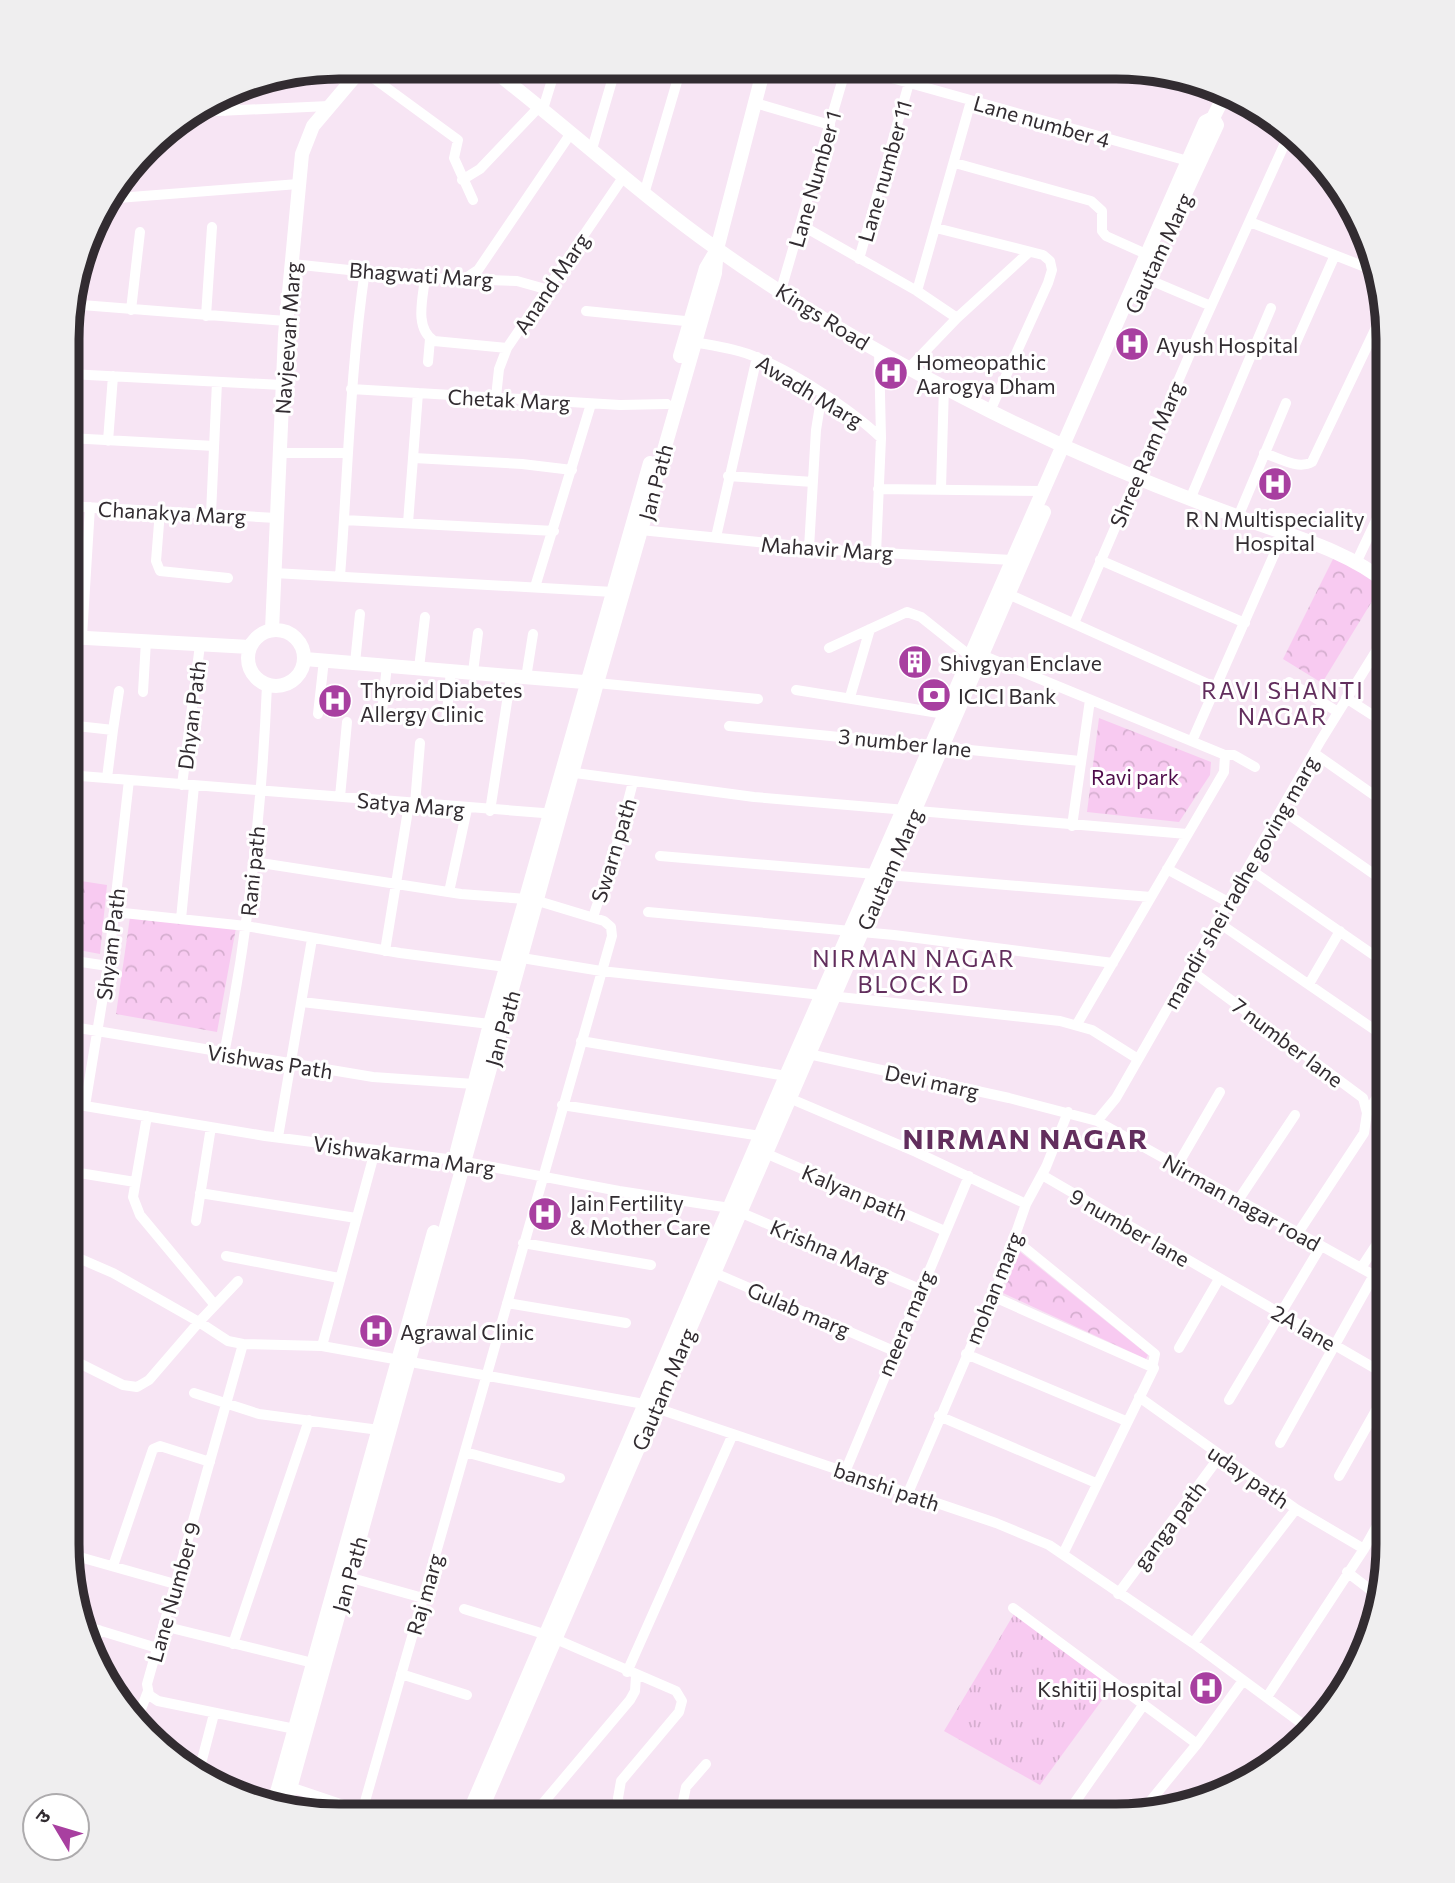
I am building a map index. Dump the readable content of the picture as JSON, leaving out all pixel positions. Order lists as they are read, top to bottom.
{
  "streets": {
    "street": [
      "Lane number 4",
      "Lane number 11",
      "Lane Number 1",
      "Gautam Marg",
      "Bhagwati Marg",
      "Anand Marg",
      "Kings Road",
      "Navjeevan Marg",
      "Awadh Marg",
      "Chetak Marg",
      "Shree Ram Marg",
      "Jan Path",
      "Chanakya Marg",
      "Mahavir Marg",
      "Dhyan Path",
      "3 number lane",
      "Satya Marg",
      "Swarn path",
      "Rani path",
      "mandir shei radhe goving marg",
      "Shyam Path",
      "7 number lane",
      "Vishwas Path",
      "Devi marg",
      "Vishwakarma Marg",
      "Kalyan path",
      "Nirman nagar road",
      "9 number lane",
      "Krishna Marg",
      "mohan marg",
      "Gulab marg",
      "meera marg",
      "2A lane",
      "uday path",
      "banshi path",
      "ganga path",
      "Lane Number 9",
      "Raj marg"
    ]
  },
  "crossings": [
    ["Lane number 4", "Lane number 11"],
    ["Lane Number 1", "Kings Road"],
    ["Gautam Marg", "Kings Road"],
    ["Gautam Marg", "3 number lane"],
    ["Gautam Marg", "Devi marg"],
    ["Gautam Marg", "Vishwakarma Marg"],
    ["Gautam Marg", "Kalyan path"],
    ["Gautam Marg", "Krishna Marg"],
    ["Gautam Marg", "Gulab marg"],
    ["Gautam Marg", "banshi path"],
    ["Bhagwati Marg", "Anand Marg"],
    ["Bhagwati Marg", "Navjeevan Marg"],
    ["Anand Marg", "Kings Road"],
    ["Anand Marg", "Chetak Marg"],
    ["Kings Road", "Shree Ram Marg"],
    ["Kings Road", "Jan Path"],
    ["Navjeevan Marg", "Chanakya Marg"],
    ["Navjeevan Marg", "Rani path"],
    ["Awadh Marg", "Jan Path"],
    ["Chetak Marg", "Jan Path"],
    ["Jan Path", "Mahavir Marg"],
    ["Jan Path", "Satya Marg"],
    ["Jan Path", "Vishwas Path"],
    ["Jan Path", "Vishwakarma Marg"],
    ["Jan Path", "banshi path"],
    ["Jan Path", "Lane Number 9"],
    ["Dhyan Path", "Satya Marg"],
    ["Satya Marg", "Rani path"],
    ["Satya Marg", "Shyam Path"],
    ["Swarn path", "Raj marg"],
    ["Rani path", "Vishwas Path"],
    ["mandir shei radhe goving marg", "7 number lane"],
    ["mandir shei radhe goving marg", "Nirman nagar road"],
    ["Shyam Path", "Vishwas Path"],
    ["Shyam Path", "Vishwakarma Marg"],
    ["Devi marg", "mohan marg"],
    ["Vishwakarma Marg", "Krishna Marg"],
    ["Vishwakarma Marg", "Raj marg"],
    ["Kalyan path", "meera marg"],
    ["9 number lane", "mohan marg"],
    ["9 number lane", "2A lane"],
    ["Krishna Marg", "meera marg"],
    ["mohan marg", "banshi path"],
    ["Gulab marg", "meera marg"],
    ["meera marg", "banshi path"],
    ["uday path", "ganga path"],
    ["banshi path", "ganga path"],
    ["banshi path", "Lane Number 9"],
    ["banshi path", "Raj marg"]
  ],
  "districts": ["RAVI SHANTI NAGAR", "NIRMAN NAGAR BLOCK D", "NIRMAN NAGAR"],
  "parks": ["Ravi park"],
  "places": {
    "hospital": [
      "Ayush Hospital",
      "Homeopathic Aarogya Dham",
      "R N Multispeciality Hospital",
      "Thyroid Diabetes Allergy Clinic",
      "Jain Fertility & Mother Care",
      "Agrawal Clinic",
      "Kshitij Hospital"
    ],
    "building": ["Shivgyan Enclave"],
    "bank": ["ICICI Bank"]
  },
  "north": "top left"
}
